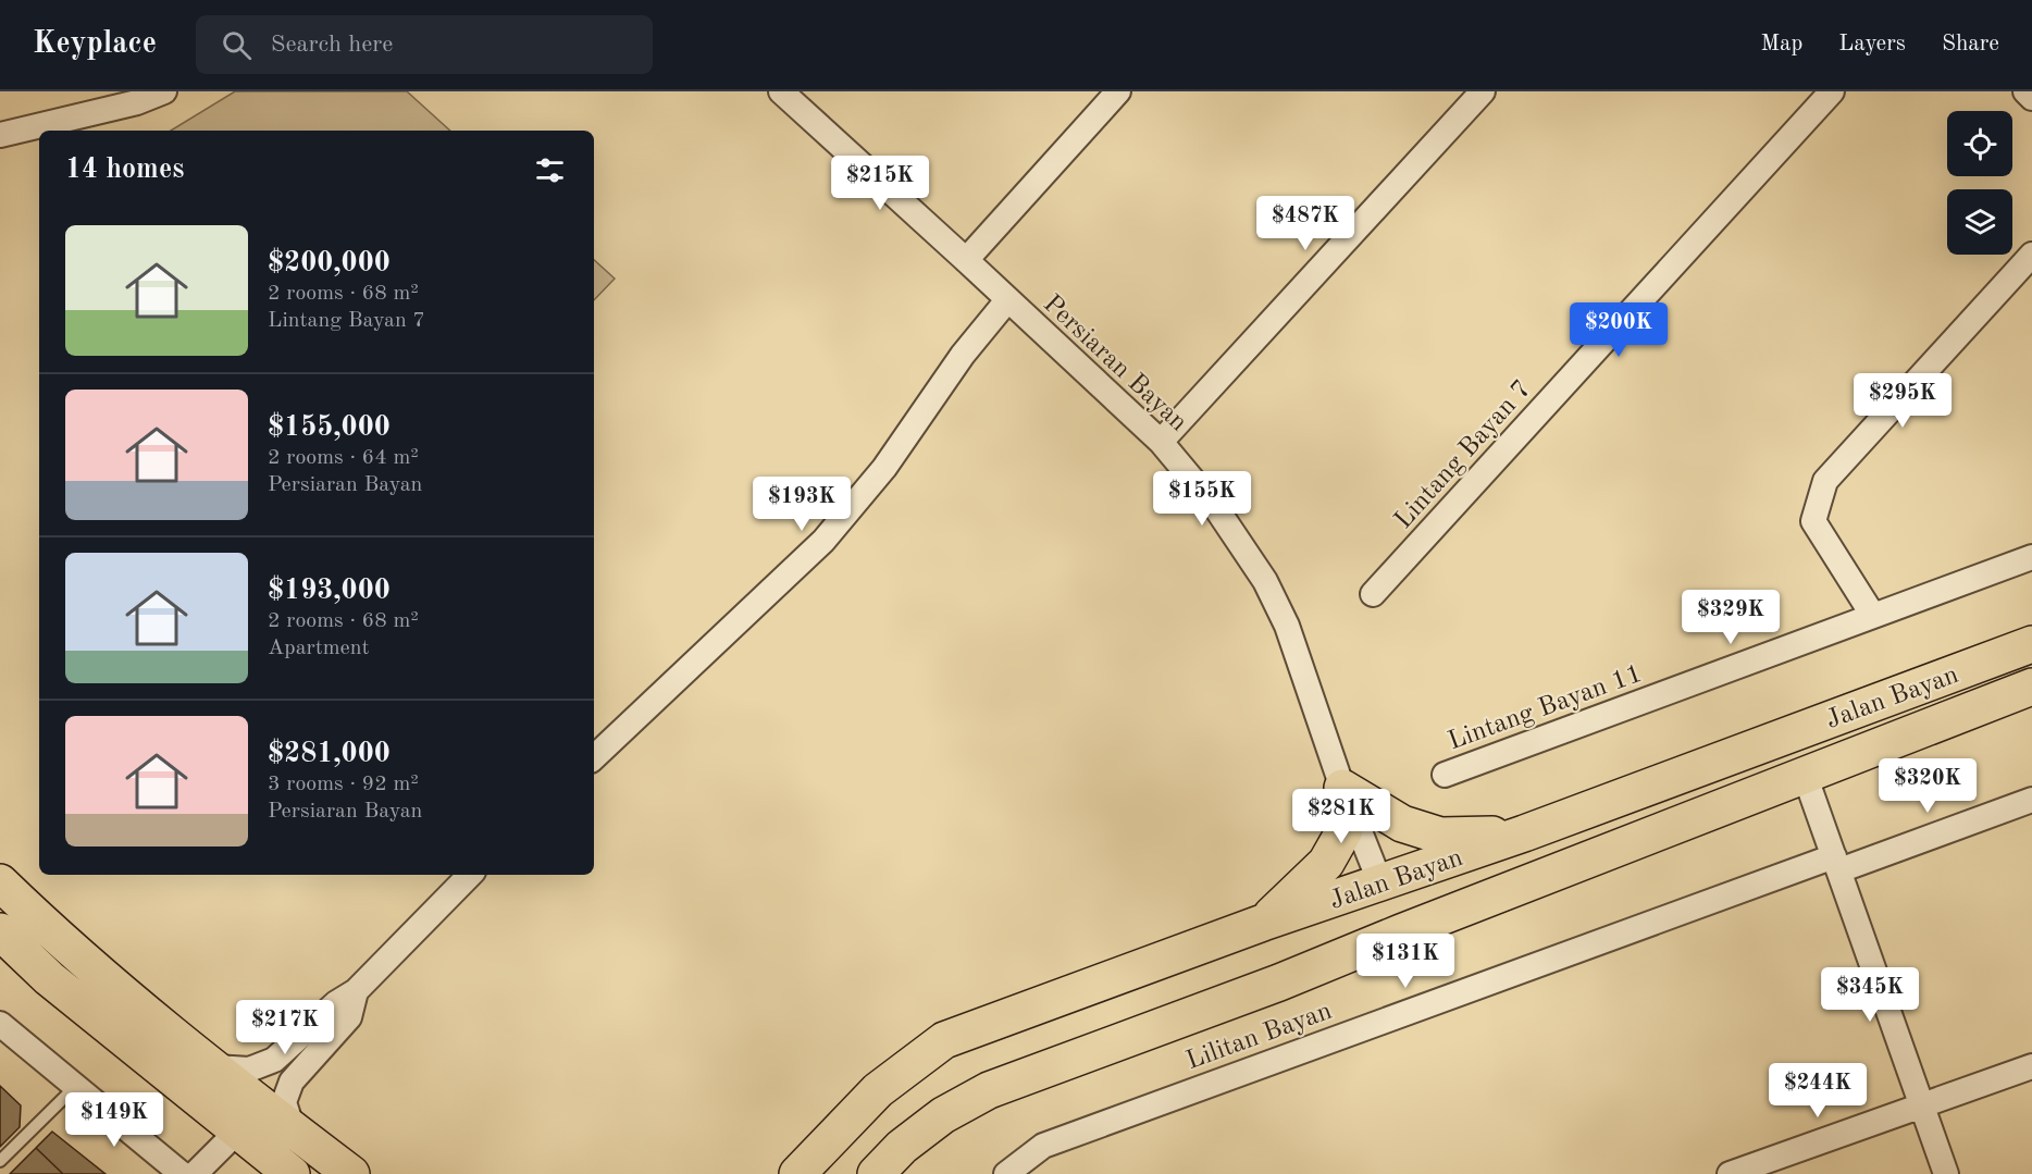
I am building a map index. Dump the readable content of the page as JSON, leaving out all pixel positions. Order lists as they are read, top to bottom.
{
  "streets": {
    "main road": ["Jalan Bayan"],
    "street": [
      "Persiaran Bayan",
      "Lintang Bayan 7",
      "Lintang Bayan 11",
      "Lilitan Bayan"
    ]
  },
  "crossings": [
    ["Persiaran Bayan", "Jalan Bayan"]
  ],
  "page": {
    "header": "Keyplace",
    "search": "Search here",
    "nav": ["Map", "Layers", "Share"],
    "heading": "14 homes",
    "price": [
      "$215K",
      "$487K",
      "$200K",
      "$295K",
      "$155K",
      "$193K",
      "$329K",
      "$320K",
      "$281K",
      "$131K",
      "$345K",
      "$217K",
      "$244K",
      "$149K"
    ],
    "list": [
      {
        "name": "$200,000",
        "note": "2 rooms · 68 m² · Lintang Bayan 7"
      },
      {
        "name": "$155,000",
        "note": "2 rooms · 64 m² · Persiaran Bayan"
      },
      {
        "name": "$193,000",
        "note": "2 rooms · 68 m² · Apartment"
      },
      {
        "name": "$281,000",
        "note": "3 rooms · 92 m² · Persiaran Bayan"
      }
    ]
  }
}
